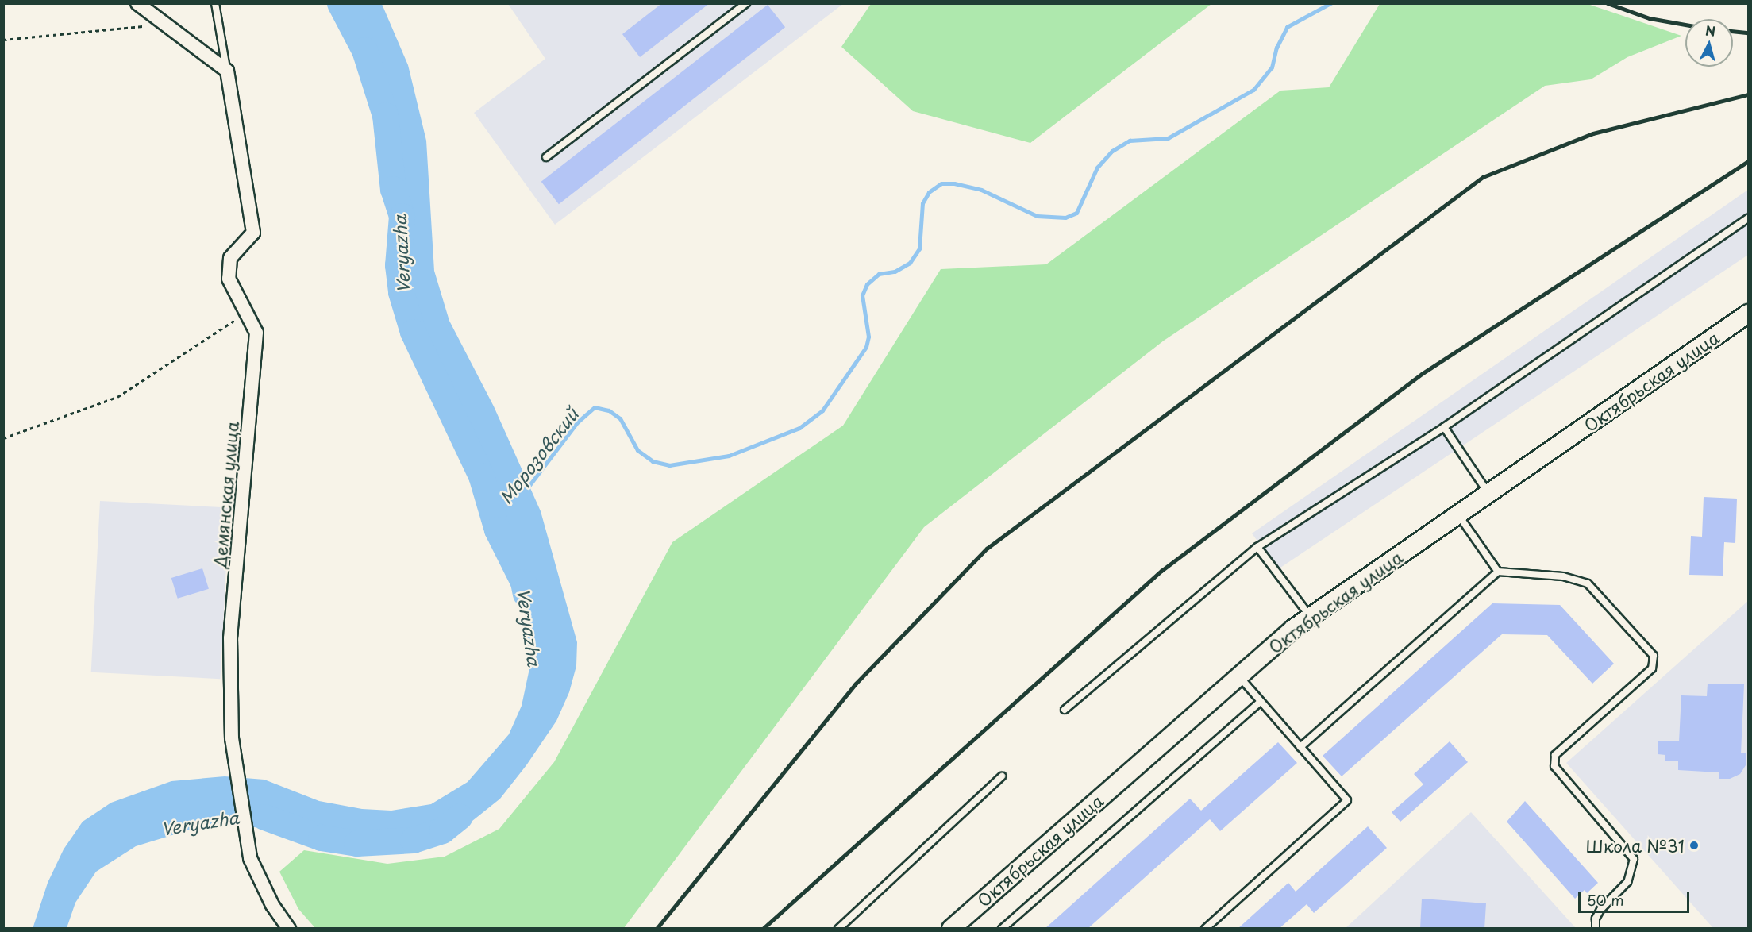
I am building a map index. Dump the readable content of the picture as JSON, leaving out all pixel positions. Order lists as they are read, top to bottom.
{
  "streets": {
    "main road": ["Октябрьская улица"],
    "street": ["Демянская улица"]
  },
  "water": ["Veryazha", "Морозовский"],
  "places": ["Школа №31"],
  "scale_bar": "50 m",
  "north": "top"
}
